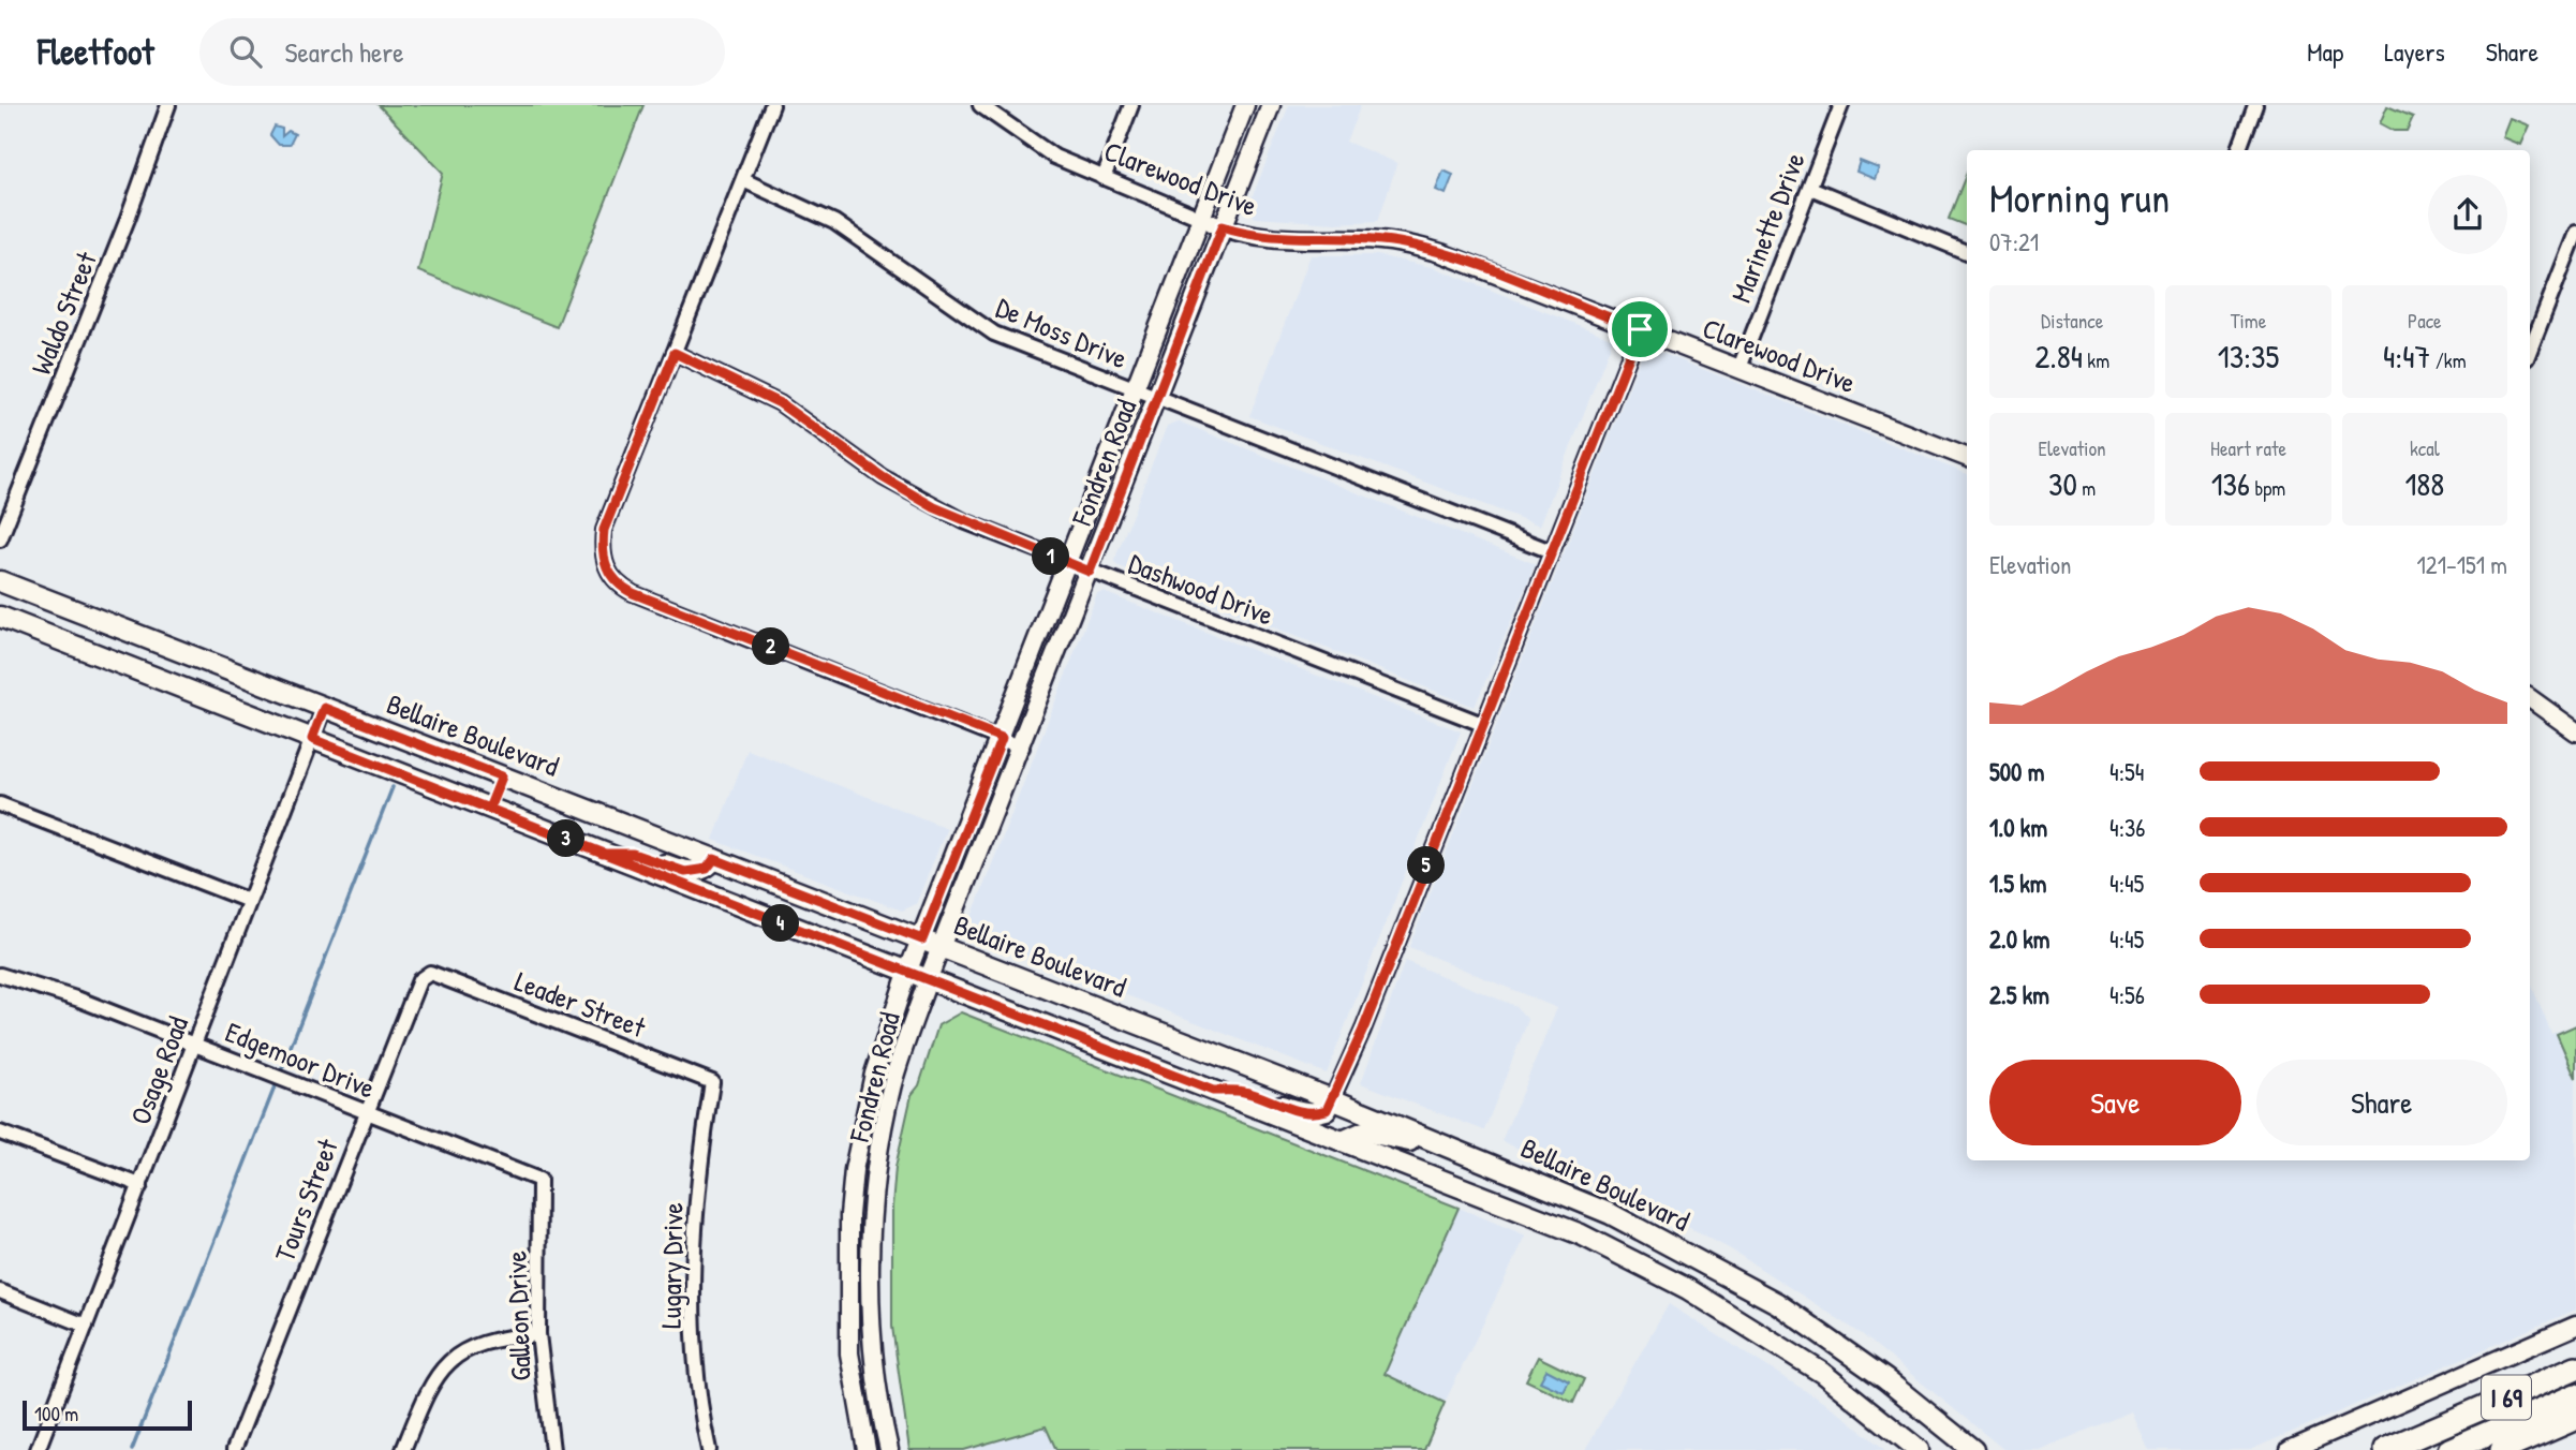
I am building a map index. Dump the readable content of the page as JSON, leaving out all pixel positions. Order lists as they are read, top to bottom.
{
  "streets": {
    "highway": ["I 69"],
    "main road": ["Clarewood Drive", "Fondren Road", "Bellaire Boulevard"],
    "street": [
      "Marinette Drive",
      "Waldo Street",
      "De Moss Drive",
      "Dashwood Drive",
      "Leader Street",
      "Edgemoor Drive",
      "Osage Road",
      "Tours Street",
      "Lugary Drive",
      "Galleon Drive"
    ]
  },
  "crossings": [
    ["Clarewood Drive", "Marinette Drive"],
    ["Clarewood Drive", "Fondren Road"],
    ["De Moss Drive", "Fondren Road"],
    ["Fondren Road", "Dashwood Drive"],
    ["Fondren Road", "Bellaire Boulevard"],
    ["Bellaire Boulevard", "Osage Road"],
    ["Leader Street", "Tours Street"],
    ["Leader Street", "Lugary Drive"],
    ["Edgemoor Drive", "Osage Road"],
    ["Edgemoor Drive", "Tours Street"],
    ["Edgemoor Drive", "Galleon Drive"]
  ],
  "scale_bar": "100 m",
  "page": {
    "header": "Fleetfoot",
    "search": "Search here",
    "nav": ["Map", "Layers", "Share"],
    "heading": ["Morning run", "07:21"],
    "stats": [
      ["Distance", "2.84 km"],
      ["Time", "13:35"],
      ["Pace", "4:47 /km"],
      ["Elevation", "30 m"],
      ["Heart rate", "136 bpm"],
      ["kcal", "188"]
    ],
    "chart": ["Elevation", "121–151 m"],
    "pins": [
      "1",
      "2",
      "3",
      "5",
      "4"
    ],
    "list": [
      {
        "name": "500 m",
        "note": "4:54"
      },
      {
        "name": "1.0 km",
        "note": "4:36"
      },
      {
        "name": "1.5 km",
        "note": "4:45"
      },
      {
        "name": "2.0 km",
        "note": "4:45"
      },
      {
        "name": "2.5 km",
        "note": "4:56"
      }
    ],
    "buttons": ["Save", "Share"],
    "scale": "100 m"
  }
}
